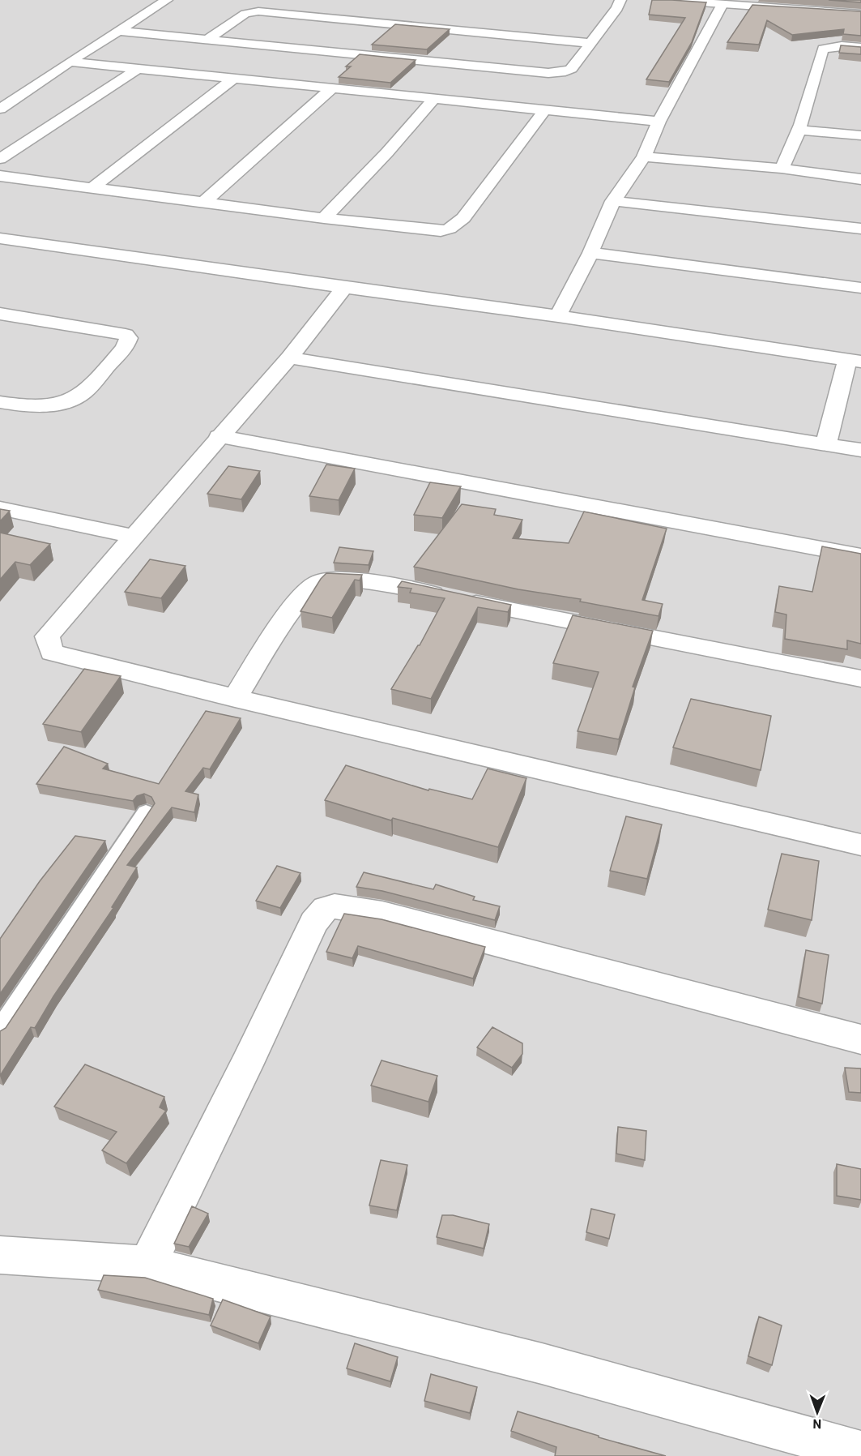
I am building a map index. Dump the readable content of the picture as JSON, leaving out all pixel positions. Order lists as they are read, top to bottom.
{
  "north": "bottom"
}
